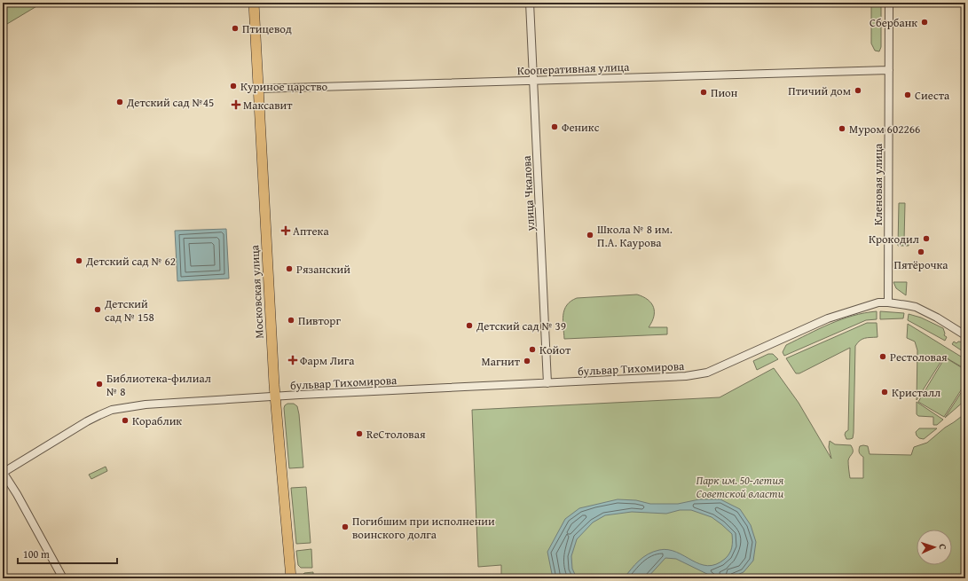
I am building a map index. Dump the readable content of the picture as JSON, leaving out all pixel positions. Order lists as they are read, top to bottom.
{
  "streets": {
    "main road": ["Московская улица"],
    "street": [
      "Кооперативная улица",
      "Кленовая улица",
      "улица Чкалова",
      "бульвар Тихомирова"
    ]
  },
  "crossings": [
    ["Кооперативная улица", "Кленовая улица"],
    ["Кооперативная улица", "улица Чкалова"],
    ["Кооперативная улица", "Московская улица"],
    ["Кленовая улица", "бульвар Тихомирова"],
    ["улица Чкалова", "бульвар Тихомирова"],
    ["Московская улица", "бульвар Тихомирова"]
  ],
  "parks": ["Парк им. 50-летия Советской власти"],
  "places": {
    "other": [
      "Сбербанк",
      "Птицевод",
      "Куриное царство",
      "Птичий дом",
      "Пион",
      "Сиеста",
      "Детский сад №45",
      "Феникс",
      "Муром 602266",
      "Школа № 8 им. П.А. Каурова",
      "Крокодил",
      "Пятёрочка",
      "Детский сад № 62",
      "Рязанский",
      "Детский сад № 158",
      "Пивторг",
      "Детский сад № 39",
      "Койот",
      "Рестоловая",
      "Магнит",
      "Библиотека-филиал № 8",
      "Кристалл",
      "Кораблик",
      "ReСтоловая",
      "Погибшим при исполнении воинского долга"
    ],
    "health": ["Максавит", "Аптека", "Фарм Лига"]
  },
  "scale_bar": "100 m",
  "north": "right"
}
